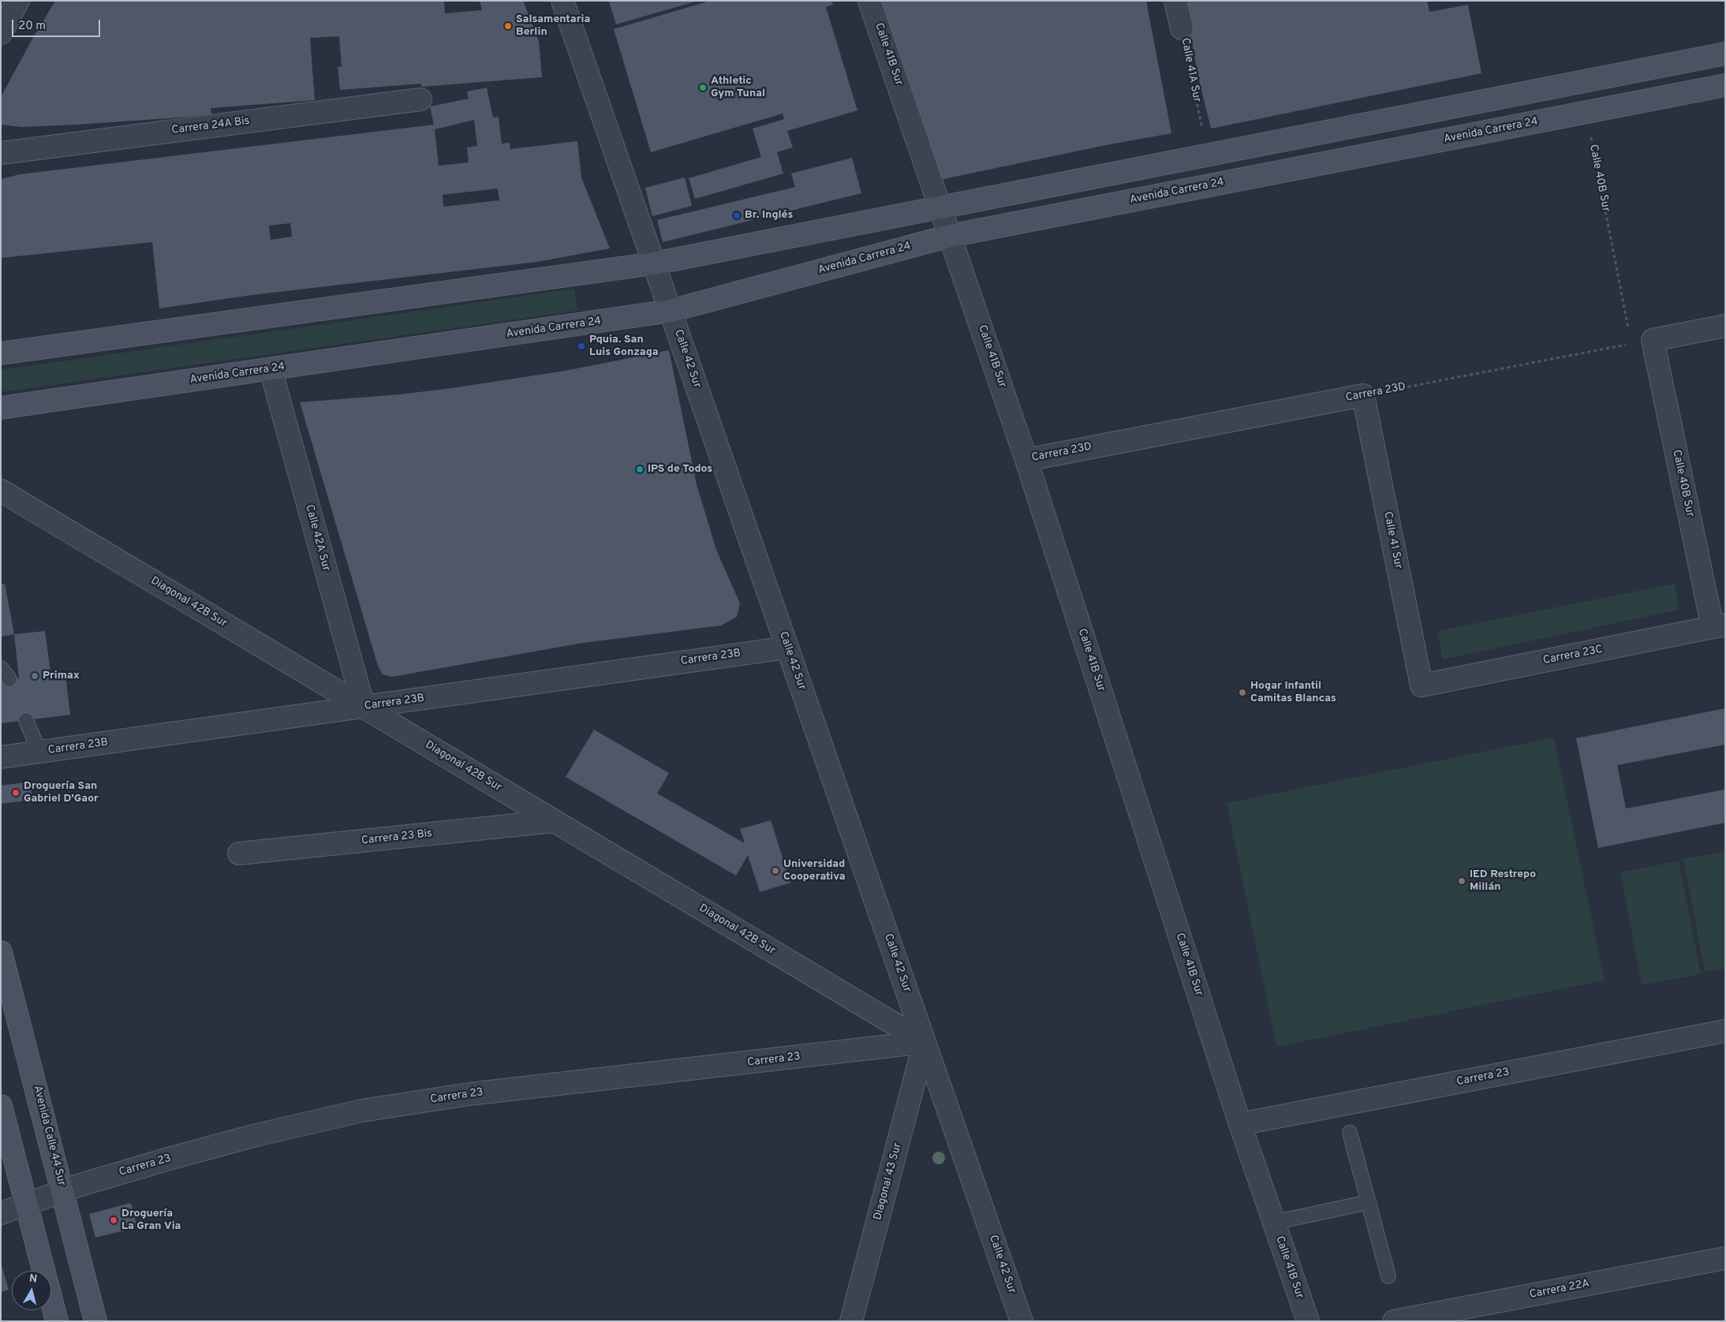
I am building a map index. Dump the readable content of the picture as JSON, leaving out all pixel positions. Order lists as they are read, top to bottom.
{
  "streets": {
    "main road": ["Avenida Carrera 24", "Avenida Calle 44 Sur"],
    "street": [
      "Calle 41B Sur",
      "Calle 41A Sur",
      "Carrera 24A Bis",
      "Calle 40B Sur",
      "Calle 42 Sur",
      "Carrera 23D",
      "Calle 42A Sur",
      "Calle 41 Sur",
      "Diagonal 42B Sur",
      "Carrera 23C",
      "Carrera 23B",
      "Carrera 23 Bis",
      "Carrera 23",
      "Diagonal 43 Sur",
      "Carrera 22A"
    ]
  },
  "crossings": [
    ["Calle 41B Sur", "Avenida Carrera 24"],
    ["Calle 41B Sur", "Carrera 23D"],
    ["Calle 41B Sur", "Carrera 23"],
    ["Avenida Carrera 24", "Calle 42 Sur"],
    ["Avenida Carrera 24", "Calle 42A Sur"],
    ["Calle 40B Sur", "Carrera 23D"],
    ["Calle 40B Sur", "Carrera 23C"],
    ["Calle 42 Sur", "Diagonal 42B Sur"],
    ["Calle 42 Sur", "Carrera 23B"],
    ["Calle 42 Sur", "Carrera 23"],
    ["Calle 42 Sur", "Diagonal 43 Sur"],
    ["Carrera 23D", "Calle 41 Sur"],
    ["Calle 42A Sur", "Diagonal 42B Sur"],
    ["Calle 42A Sur", "Carrera 23B"],
    ["Calle 41 Sur", "Carrera 23C"],
    ["Diagonal 42B Sur", "Carrera 23B"],
    ["Diagonal 42B Sur", "Carrera 23 Bis"],
    ["Diagonal 42B Sur", "Carrera 23"],
    ["Diagonal 42B Sur", "Diagonal 43 Sur"],
    ["Carrera 23", "Avenida Calle 44 Sur"],
    ["Carrera 23", "Diagonal 43 Sur"]
  ],
  "places": [
    "Salsamentaria Berlin",
    "Athletic Gym Tunal",
    "Br. Inglés",
    "Pquia. San Luis Gonzaga",
    "IPS de Todos",
    "Primax",
    "Hogar Infantil Camitas Blancas",
    "Droguería San Gabriel D'Gaor",
    "Universidad Cooperativa",
    "IED Restrepo Millán",
    "Droguería La Gran Via"
  ],
  "scale_bar": "20 m",
  "north": "top"
}
